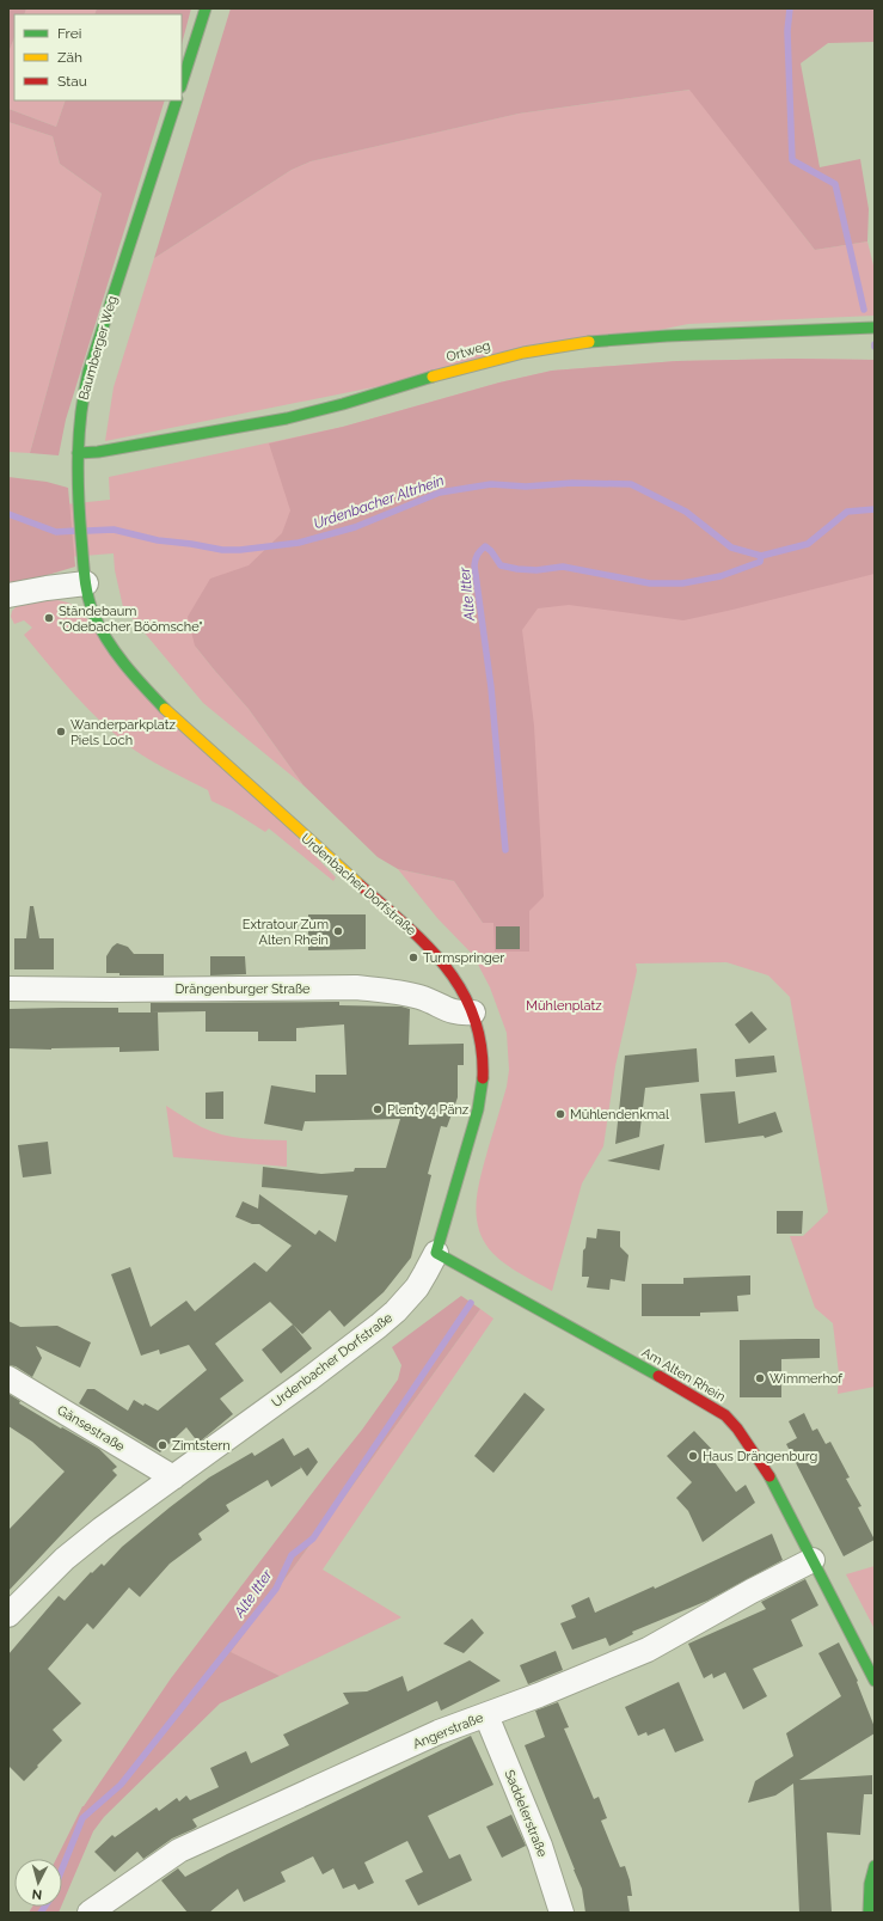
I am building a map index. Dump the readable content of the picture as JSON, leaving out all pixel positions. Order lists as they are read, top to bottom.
{
  "streets": {
    "street": [
      "Baumberger Weg",
      "Ortweg",
      "Urdenbacher Dorfstraße",
      "Drängenburger Straße",
      "Am Alten Rhein",
      "Gänsestraße",
      "Angerstraße",
      "Saddelerstraße"
    ]
  },
  "crossings": [
    ["Baumberger Weg", "Ortweg"],
    ["Baumberger Weg", "Urdenbacher Dorfstraße"],
    ["Urdenbacher Dorfstraße", "Drängenburger Straße"],
    ["Urdenbacher Dorfstraße", "Am Alten Rhein"],
    ["Urdenbacher Dorfstraße", "Gänsestraße"],
    ["Am Alten Rhein", "Angerstraße"],
    ["Angerstraße", "Saddelerstraße"]
  ],
  "water": ["Urdenbacher Altrhein", "Alte Itter"],
  "parks": ["Mühlenplatz"],
  "places": [
    "Ständebaum \"Odebacher Böömsche\"",
    "Wanderparkplatz Piels Loch",
    "Extratour Zum Alten Rhein",
    "Turmspringer",
    "Plenty 4 Pänz",
    "Mühlendenkmal",
    "Wimmerhof",
    "Zimtstern",
    "Haus Drängenburg"
  ],
  "legend": ["Frei", "Zäh", "Stau"],
  "north": "bottom"
}
